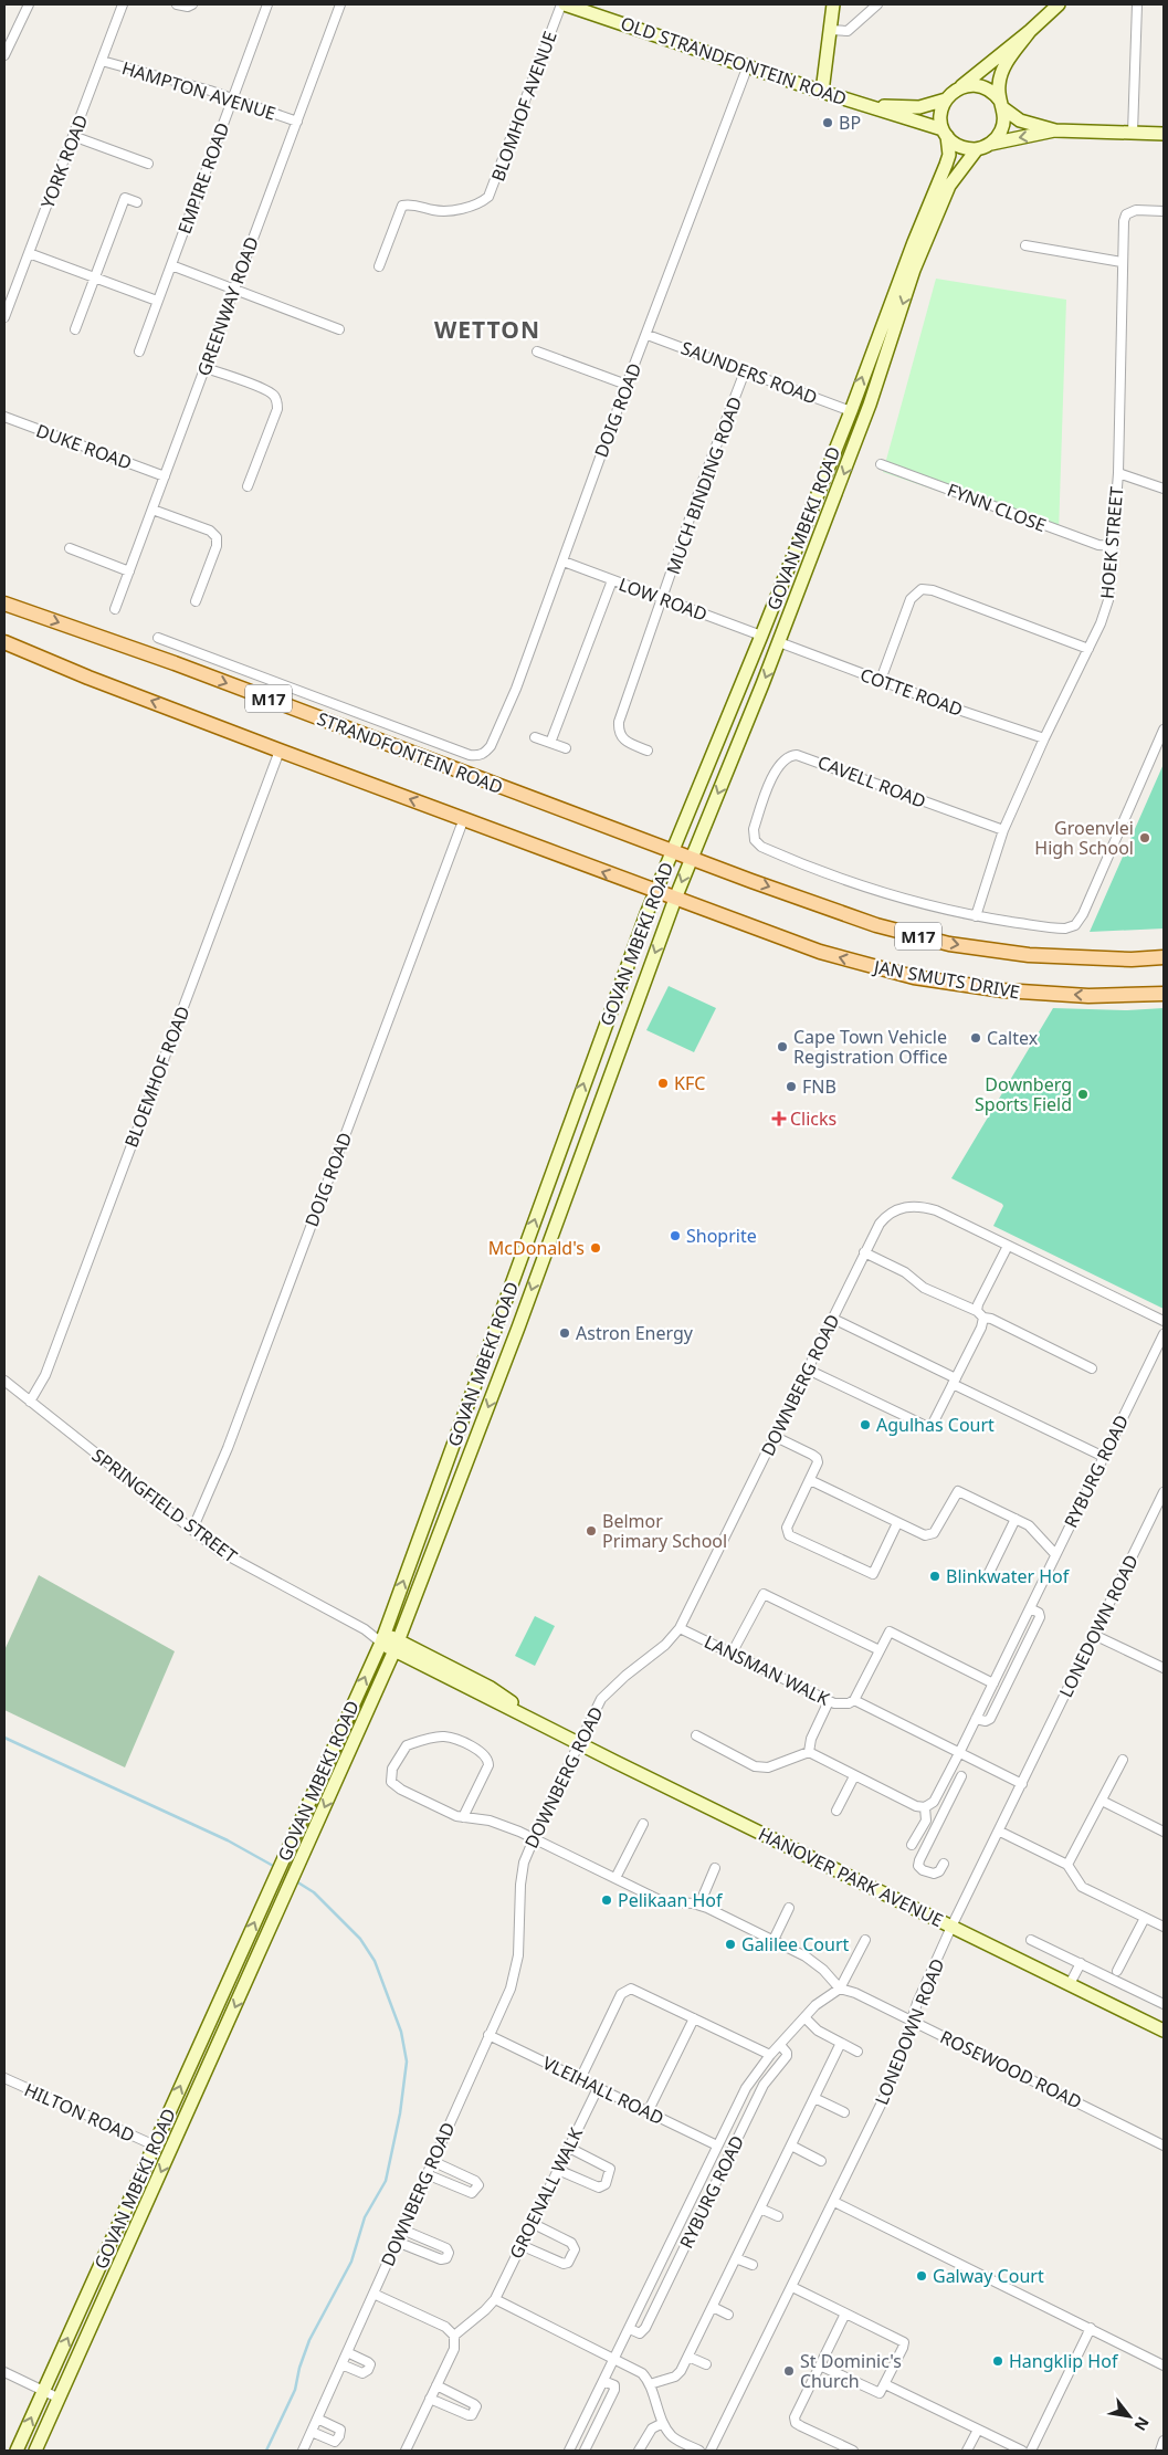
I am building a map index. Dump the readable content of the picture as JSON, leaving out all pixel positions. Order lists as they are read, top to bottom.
{
  "streets": {
    "main road": [
      "OLD STRANDFONTEIN ROAD",
      "GOVAN MBEKI ROAD",
      "M17",
      "STRANDFONTEIN ROAD",
      "JAN SMUTS DRIVE",
      "HANOVER PARK AVENUE"
    ],
    "street": [
      "HAMPTON AVENUE",
      "BLOMHOF AVENUE",
      "YORK ROAD",
      "EMPIRE ROAD",
      "GREENWAY ROAD",
      "SAUNDERS ROAD",
      "DOIG ROAD",
      "DUKE ROAD",
      "MUCH BINDING ROAD",
      "FYNN CLOSE",
      "HOEK STREET",
      "LOW ROAD",
      "COTTE ROAD",
      "CAVELL ROAD",
      "BLOEMHOF ROAD",
      "DOWNBERG ROAD",
      "RYBURG ROAD",
      "SPRINGFIELD STREET",
      "LONEDOWN ROAD",
      "LANSMAN WALK",
      "ROSEWOOD ROAD",
      "VLEIHALL ROAD",
      "HILTON ROAD",
      "GROENALL WALK"
    ]
  },
  "crossings": [
    ["OLD STRANDFONTEIN ROAD", "BLOMHOF AVENUE"],
    ["OLD STRANDFONTEIN ROAD", "DOIG ROAD"],
    ["OLD STRANDFONTEIN ROAD", "GOVAN MBEKI ROAD"],
    ["HAMPTON AVENUE", "YORK ROAD"],
    ["HAMPTON AVENUE", "EMPIRE ROAD"],
    ["HAMPTON AVENUE", "GREENWAY ROAD"],
    ["GREENWAY ROAD", "DUKE ROAD"],
    ["SAUNDERS ROAD", "DOIG ROAD"],
    ["SAUNDERS ROAD", "MUCH BINDING ROAD"],
    ["SAUNDERS ROAD", "GOVAN MBEKI ROAD"],
    ["DOIG ROAD", "LOW ROAD"],
    ["DOIG ROAD", "SPRINGFIELD STREET"],
    ["MUCH BINDING ROAD", "LOW ROAD"],
    ["FYNN CLOSE", "HOEK STREET"],
    ["GOVAN MBEKI ROAD", "LOW ROAD"],
    ["GOVAN MBEKI ROAD", "COTTE ROAD"],
    ["GOVAN MBEKI ROAD", "M17"],
    ["GOVAN MBEKI ROAD", "STRANDFONTEIN ROAD"],
    ["GOVAN MBEKI ROAD", "JAN SMUTS DRIVE"],
    ["GOVAN MBEKI ROAD", "SPRINGFIELD STREET"],
    ["GOVAN MBEKI ROAD", "HANOVER PARK AVENUE"],
    ["GOVAN MBEKI ROAD", "HILTON ROAD"],
    ["HOEK STREET", "COTTE ROAD"],
    ["HOEK STREET", "CAVELL ROAD"],
    ["M17", "JAN SMUTS DRIVE"],
    ["M17", "BLOEMHOF ROAD"],
    ["STRANDFONTEIN ROAD", "JAN SMUTS DRIVE"],
    ["BLOEMHOF ROAD", "SPRINGFIELD STREET"],
    ["DOWNBERG ROAD", "LANSMAN WALK"],
    ["DOWNBERG ROAD", "HANOVER PARK AVENUE"],
    ["DOWNBERG ROAD", "ROSEWOOD ROAD"],
    ["DOWNBERG ROAD", "VLEIHALL ROAD"],
    ["RYBURG ROAD", "ROSEWOOD ROAD"],
    ["RYBURG ROAD", "VLEIHALL ROAD"],
    ["SPRINGFIELD STREET", "HANOVER PARK AVENUE"],
    ["LONEDOWN ROAD", "HANOVER PARK AVENUE"],
    ["LONEDOWN ROAD", "ROSEWOOD ROAD"],
    ["VLEIHALL ROAD", "GROENALL WALK"]
  ],
  "districts": ["WETTON"],
  "places": {
    "other": [
      "BP",
      "Groenvlei High School",
      "Caltex",
      "Cape Town Vehicle Registration Office",
      "KFC",
      "FNB",
      "Downberg Sports Field",
      "Shoprite",
      "McDonald's",
      "Astron Energy",
      "Agulhas Court",
      "Belmor Primary School",
      "Blinkwater Hof",
      "Pelikaan Hof",
      "Galilee Court",
      "Galway Court",
      "Hangklip Hof",
      "St Dominic's Church"
    ],
    "health": ["Clicks"]
  },
  "north": "bottom right"
}
